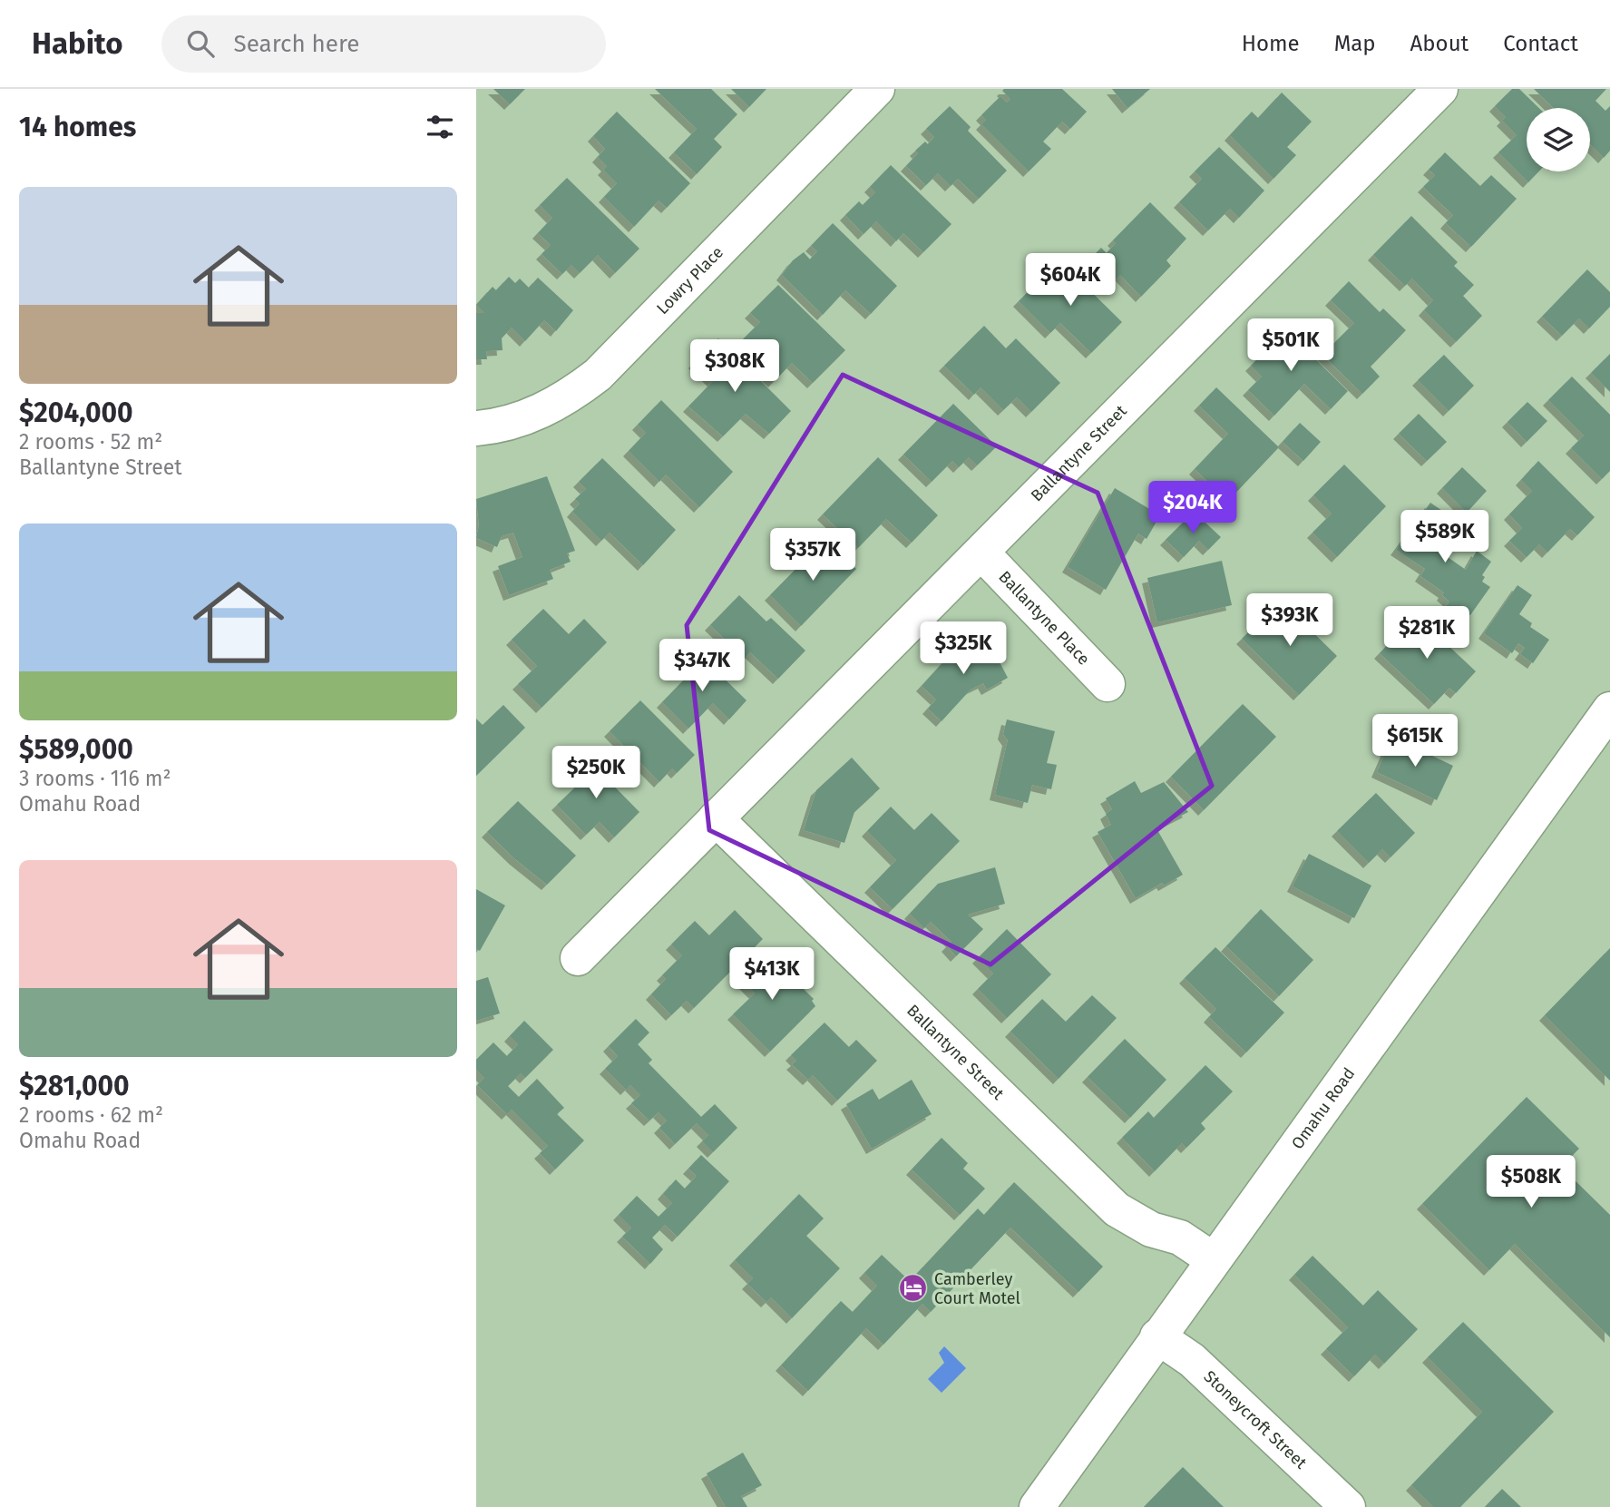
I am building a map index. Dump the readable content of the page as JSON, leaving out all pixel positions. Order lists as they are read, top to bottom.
{
  "streets": {
    "street": [
      "Lowry Place",
      "Ballantyne Street",
      "Ballantyne Place",
      "Omahu Road",
      "Stoneycroft Street"
    ]
  },
  "crossings": [
    ["Ballantyne Street", "Ballantyne Place"],
    ["Ballantyne Street", "Omahu Road"],
    ["Omahu Road", "Stoneycroft Street"]
  ],
  "places": {
    "hotel": ["Camberley Court Motel"]
  },
  "page": {
    "header": "Habito",
    "search": "Search here",
    "nav": [
      "Home",
      "Map",
      "About",
      "Contact"
    ],
    "heading": "14 homes",
    "list": [
      {
        "name": "$204,000",
        "note": "2 rooms · 52 m² · Ballantyne Street"
      },
      {
        "name": "$589,000",
        "note": "3 rooms · 116 m² · Omahu Road"
      },
      {
        "name": "$281,000",
        "note": "2 rooms · 62 m² · Omahu Road"
      }
    ],
    "price": [
      "$604K",
      "$501K",
      "$308K",
      "$204K",
      "$589K",
      "$357K",
      "$393K",
      "$281K",
      "$325K",
      "$347K",
      "$615K",
      "$250K",
      "$413K",
      "$508K"
    ]
  }
}
